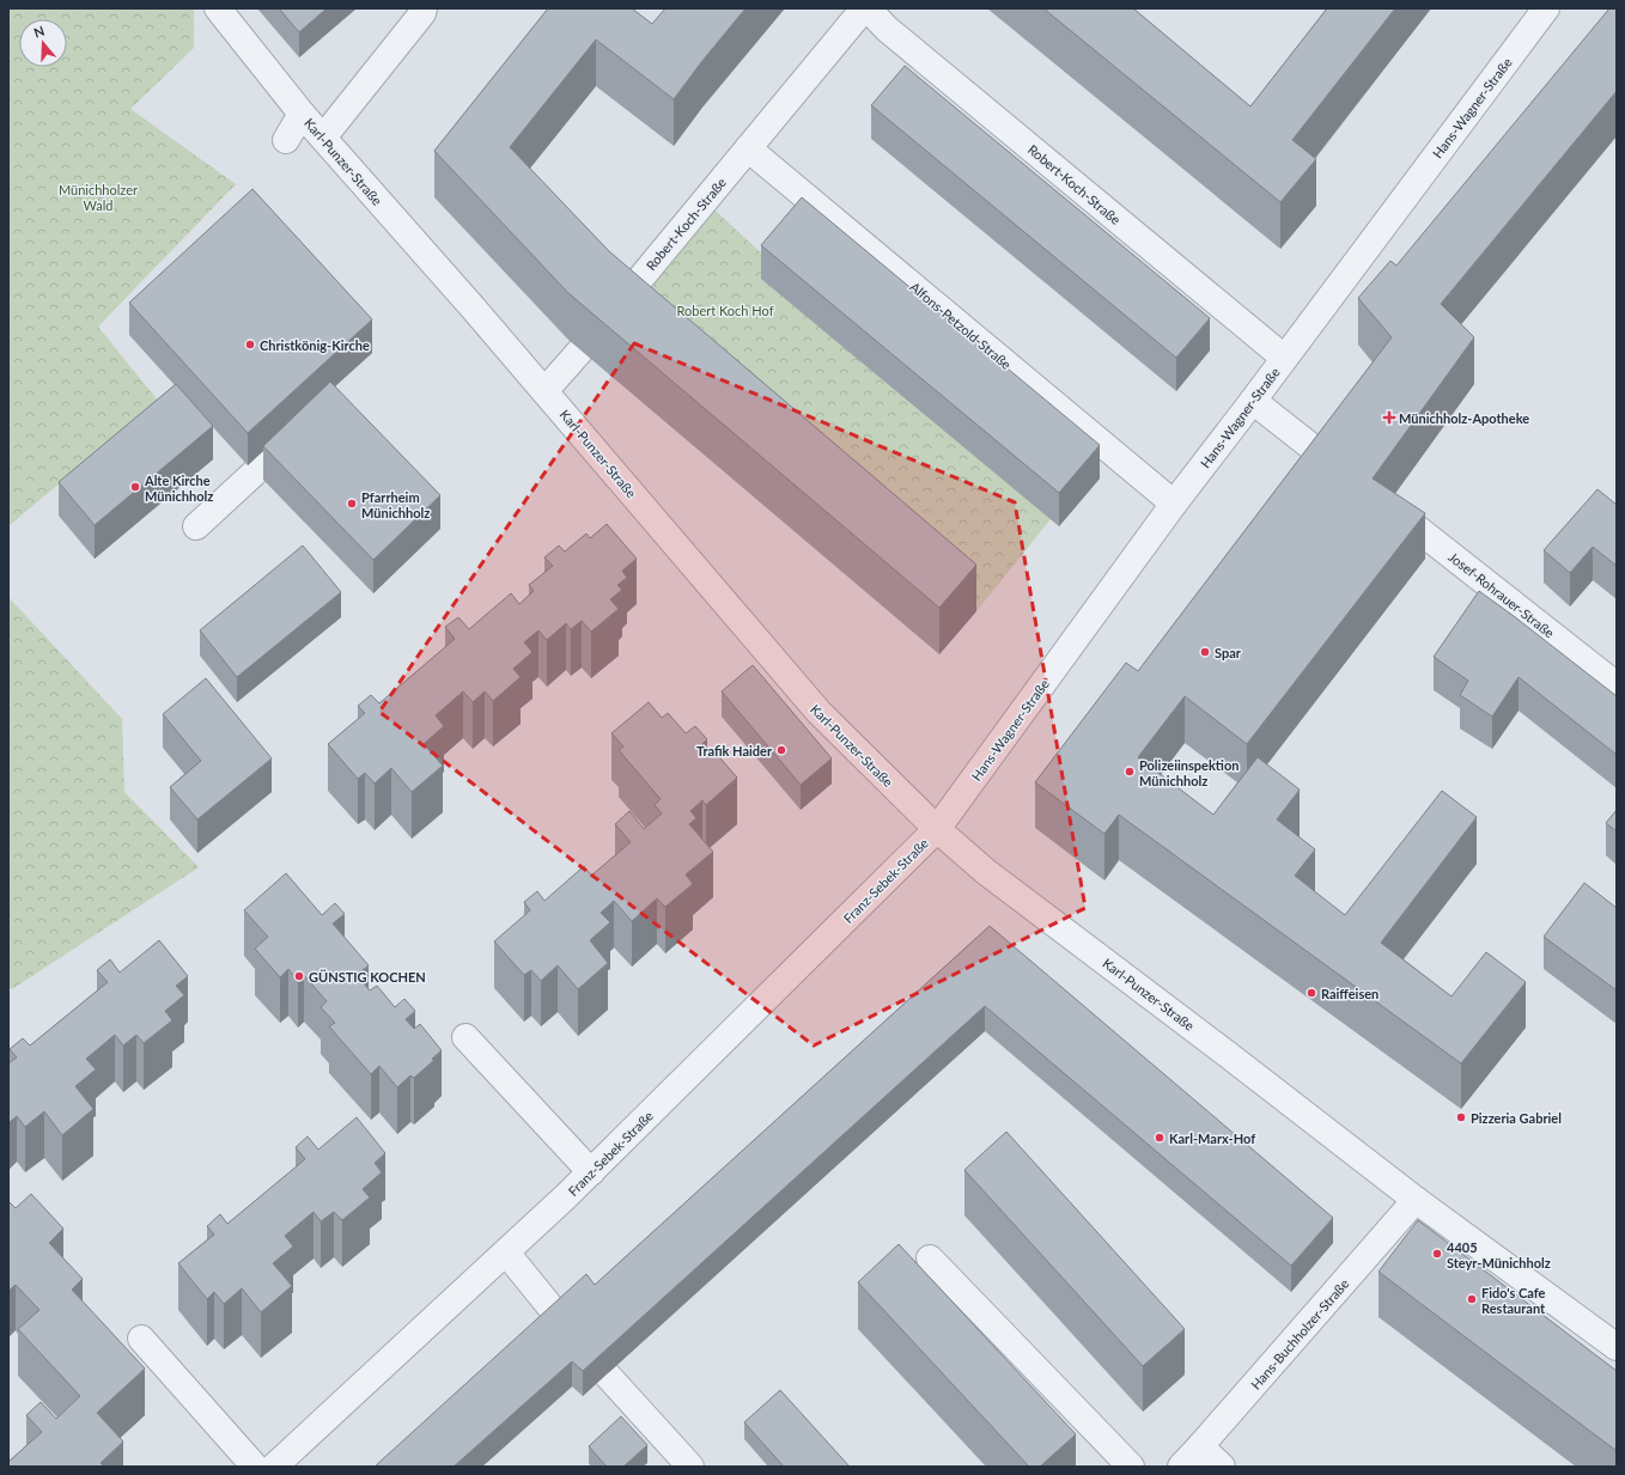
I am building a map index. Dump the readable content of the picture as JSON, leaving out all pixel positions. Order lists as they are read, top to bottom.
{
  "streets": {
    "street": [
      "Hans-Wagner-Straße",
      "Karl-Punzer-Straße",
      "Robert-Koch-Straße",
      "Alfons-Petzold-Straße",
      "Josef-Rohrauer-Straße",
      "Franz-Sebek-Straße",
      "Hans-Buchholzer-Straße"
    ]
  },
  "crossings": [
    ["Hans-Wagner-Straße", "Karl-Punzer-Straße"],
    ["Hans-Wagner-Straße", "Robert-Koch-Straße"],
    ["Hans-Wagner-Straße", "Alfons-Petzold-Straße"],
    ["Hans-Wagner-Straße", "Franz-Sebek-Straße"],
    ["Karl-Punzer-Straße", "Franz-Sebek-Straße"],
    ["Karl-Punzer-Straße", "Hans-Buchholzer-Straße"],
    ["Robert-Koch-Straße", "Alfons-Petzold-Straße"]
  ],
  "parks": ["Münichholzer Wald", "Robert Koch Hof"],
  "places": {
    "other": [
      "Christkönig-Kirche",
      "Alte Kirche Münichholz",
      "Pfarrheim Münichholz",
      "Spar",
      "Trafik Haider",
      "Polizeiinspektion Münichholz",
      "GÜNSTIG KOCHEN",
      "Raiffeisen",
      "Pizzeria Gabriel",
      "Karl-Marx-Hof",
      "4405 Steyr-Münichholz",
      "Fido's Cafe Restaurant"
    ],
    "health": ["Münichholz-Apotheke"]
  },
  "north": "top"
}
